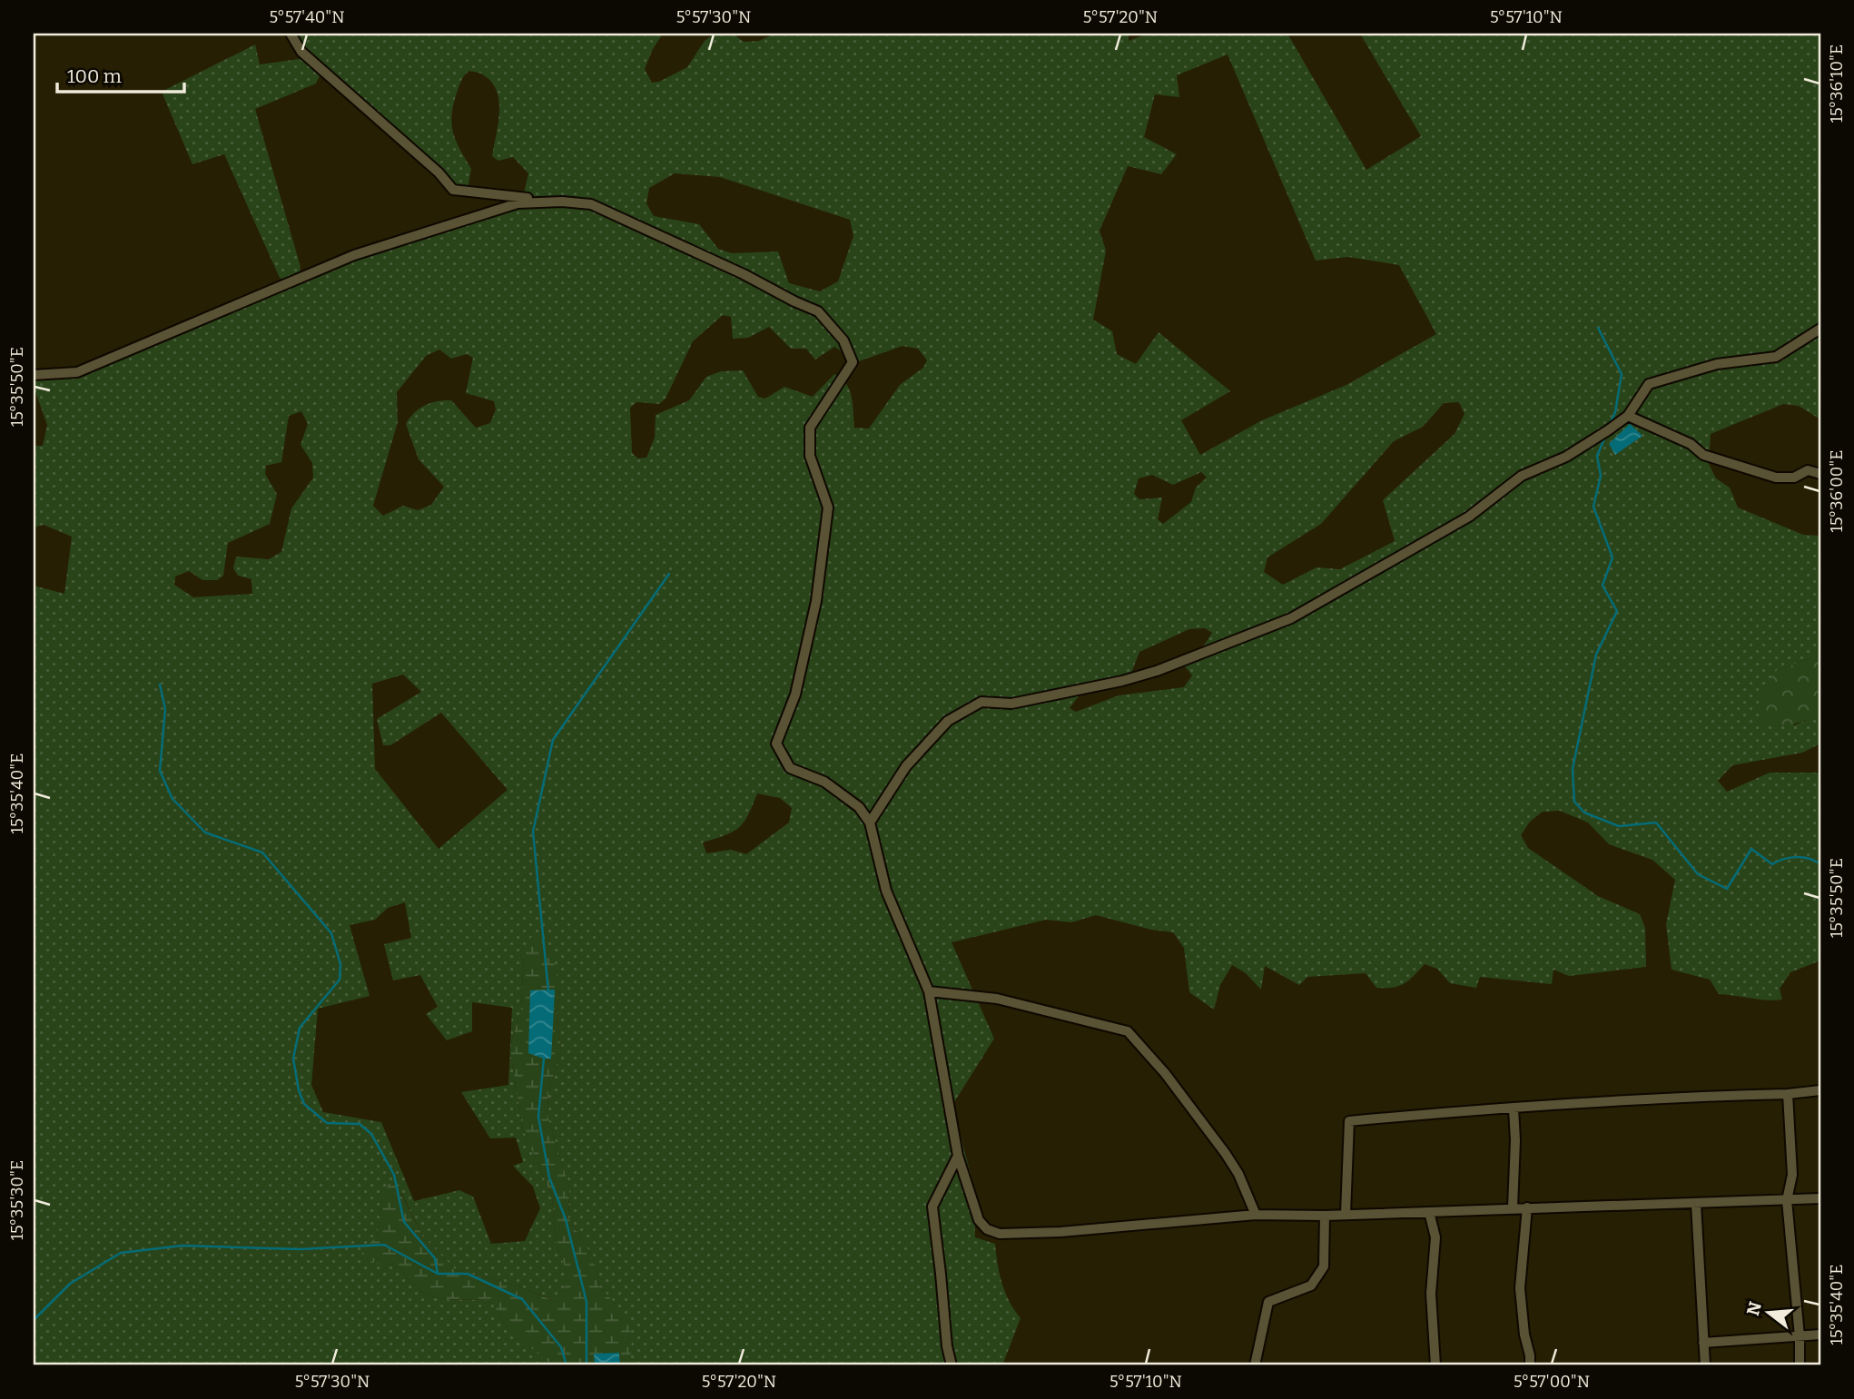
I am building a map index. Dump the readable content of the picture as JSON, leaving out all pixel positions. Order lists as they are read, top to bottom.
{
  "scale_bar": "100 m",
  "north": "left",
  "coordinates": [
    "5°57'40\"N",
    "5°57'30\"N",
    "5°57'20\"N",
    "5°57'10\"N",
    "15°36'10\"E",
    "15°35'50\"E",
    "15°36'00\"E",
    "15°35'40\"E",
    "15°35'30\"E",
    "5°57'00\"N"
  ]
}
